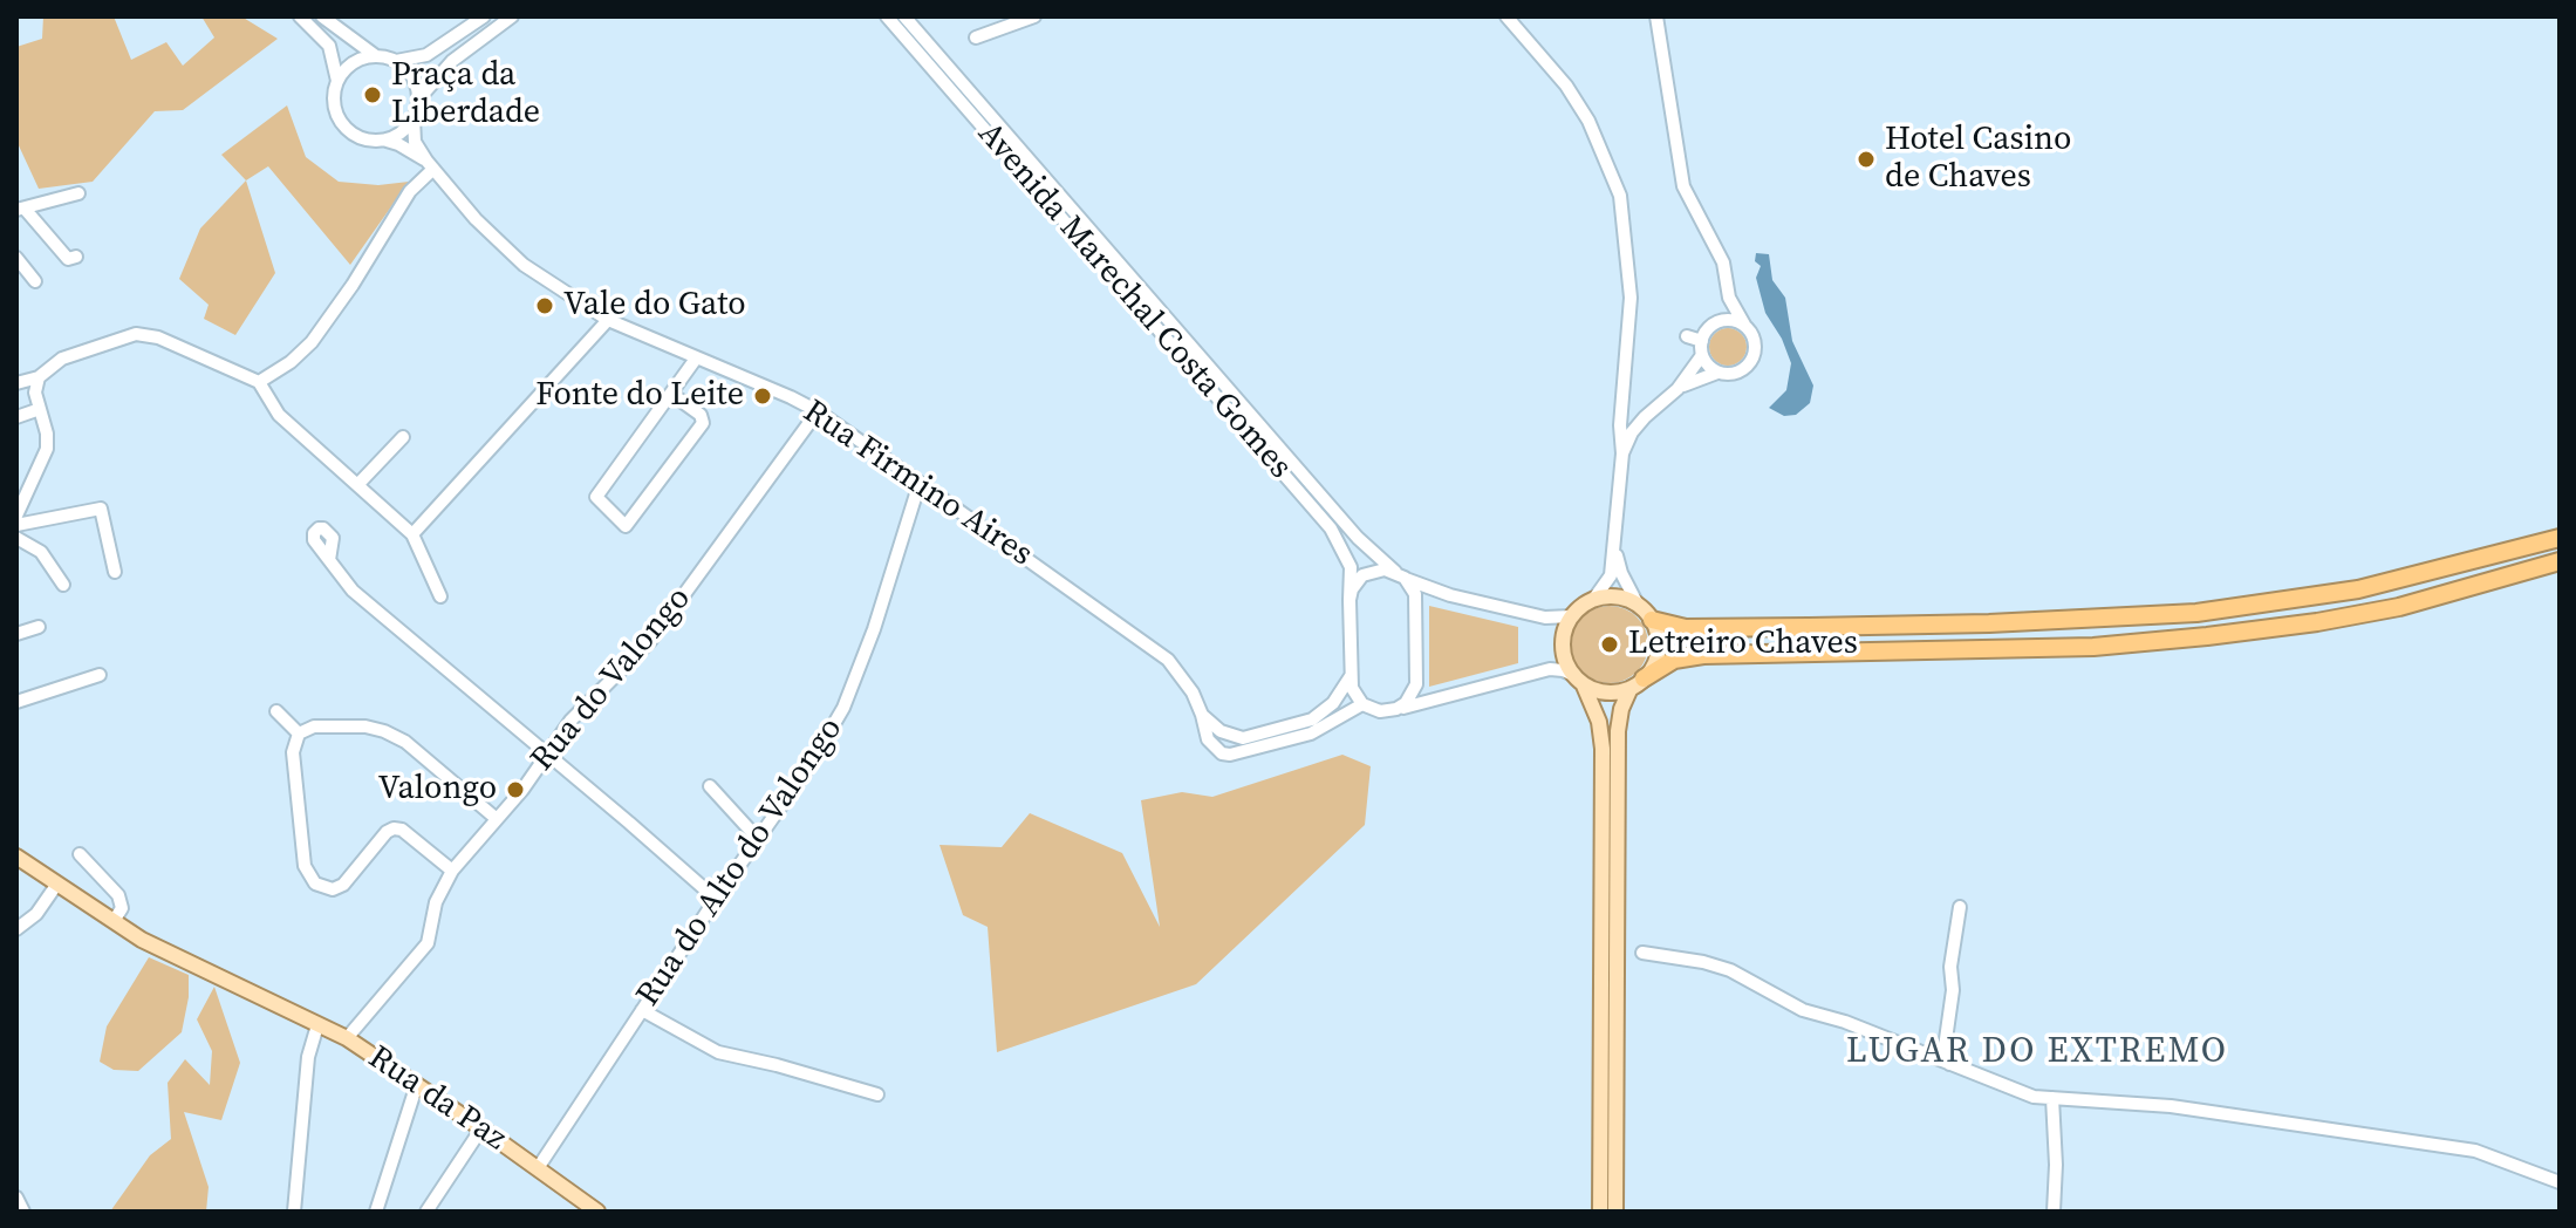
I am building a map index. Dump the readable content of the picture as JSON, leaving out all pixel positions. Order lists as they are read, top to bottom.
{
  "streets": {
    "main road": ["Rua da Paz"],
    "street": [
      "Avenida Marechal Costa Gomes",
      "Rua Firmino Aires",
      "Rua do Valongo",
      "Rua do Alto do Valongo"
    ]
  },
  "crossings": [
    ["Rua Firmino Aires", "Rua do Valongo"],
    ["Rua Firmino Aires", "Rua do Alto do Valongo"],
    ["Rua do Valongo", "Rua da Paz"],
    ["Rua do Alto do Valongo", "Rua da Paz"]
  ],
  "districts": ["LUGAR DO EXTREMO"],
  "places": [
    "Praça da Liberdade",
    "Hotel Casino de Chaves",
    "Vale do Gato",
    "Fonte do Leite",
    "Letreiro Chaves",
    "Valongo"
  ]
}
